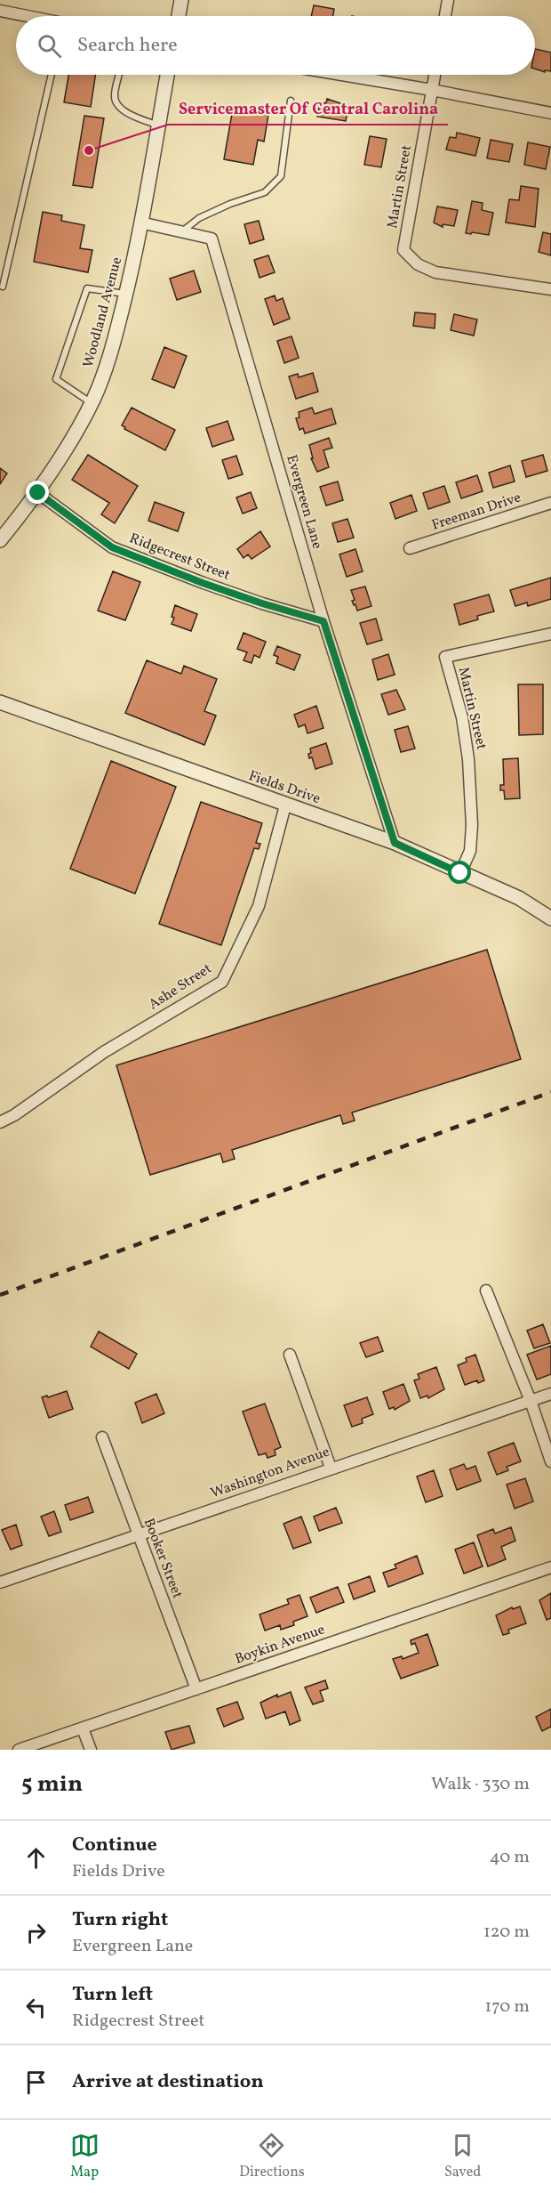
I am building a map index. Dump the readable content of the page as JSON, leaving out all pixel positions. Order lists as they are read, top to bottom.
{
  "streets": {
    "street": [
      "Martin Street",
      "Woodland Avenue",
      "Evergreen Lane",
      "Freeman Drive",
      "Ridgecrest Street",
      "Fields Drive",
      "Ashe Street",
      "Washington Avenue",
      "Booker Street",
      "Boykin Avenue"
    ]
  },
  "crossings": [
    ["Martin Street", "Fields Drive"],
    ["Woodland Avenue", "Evergreen Lane"],
    ["Woodland Avenue", "Ridgecrest Street"],
    ["Evergreen Lane", "Ridgecrest Street"],
    ["Evergreen Lane", "Fields Drive"],
    ["Fields Drive", "Ashe Street"],
    ["Washington Avenue", "Booker Street"],
    ["Booker Street", "Boykin Avenue"]
  ],
  "places": ["Servicemaster Of Central Carolina"],
  "page": {
    "search": "Search here",
    "heading": ["5 min", "Walk · 330 m"],
    "list": [
      ["Continue", "Fields Drive", "40 m"],
      ["Turn right", "Evergreen Lane", "120 m"],
      ["Turn left", "Ridgecrest Street", "170 m"],
      "Arrive at destination"
    ],
    "nav": ["Map", "Directions", "Saved"]
  }
}
